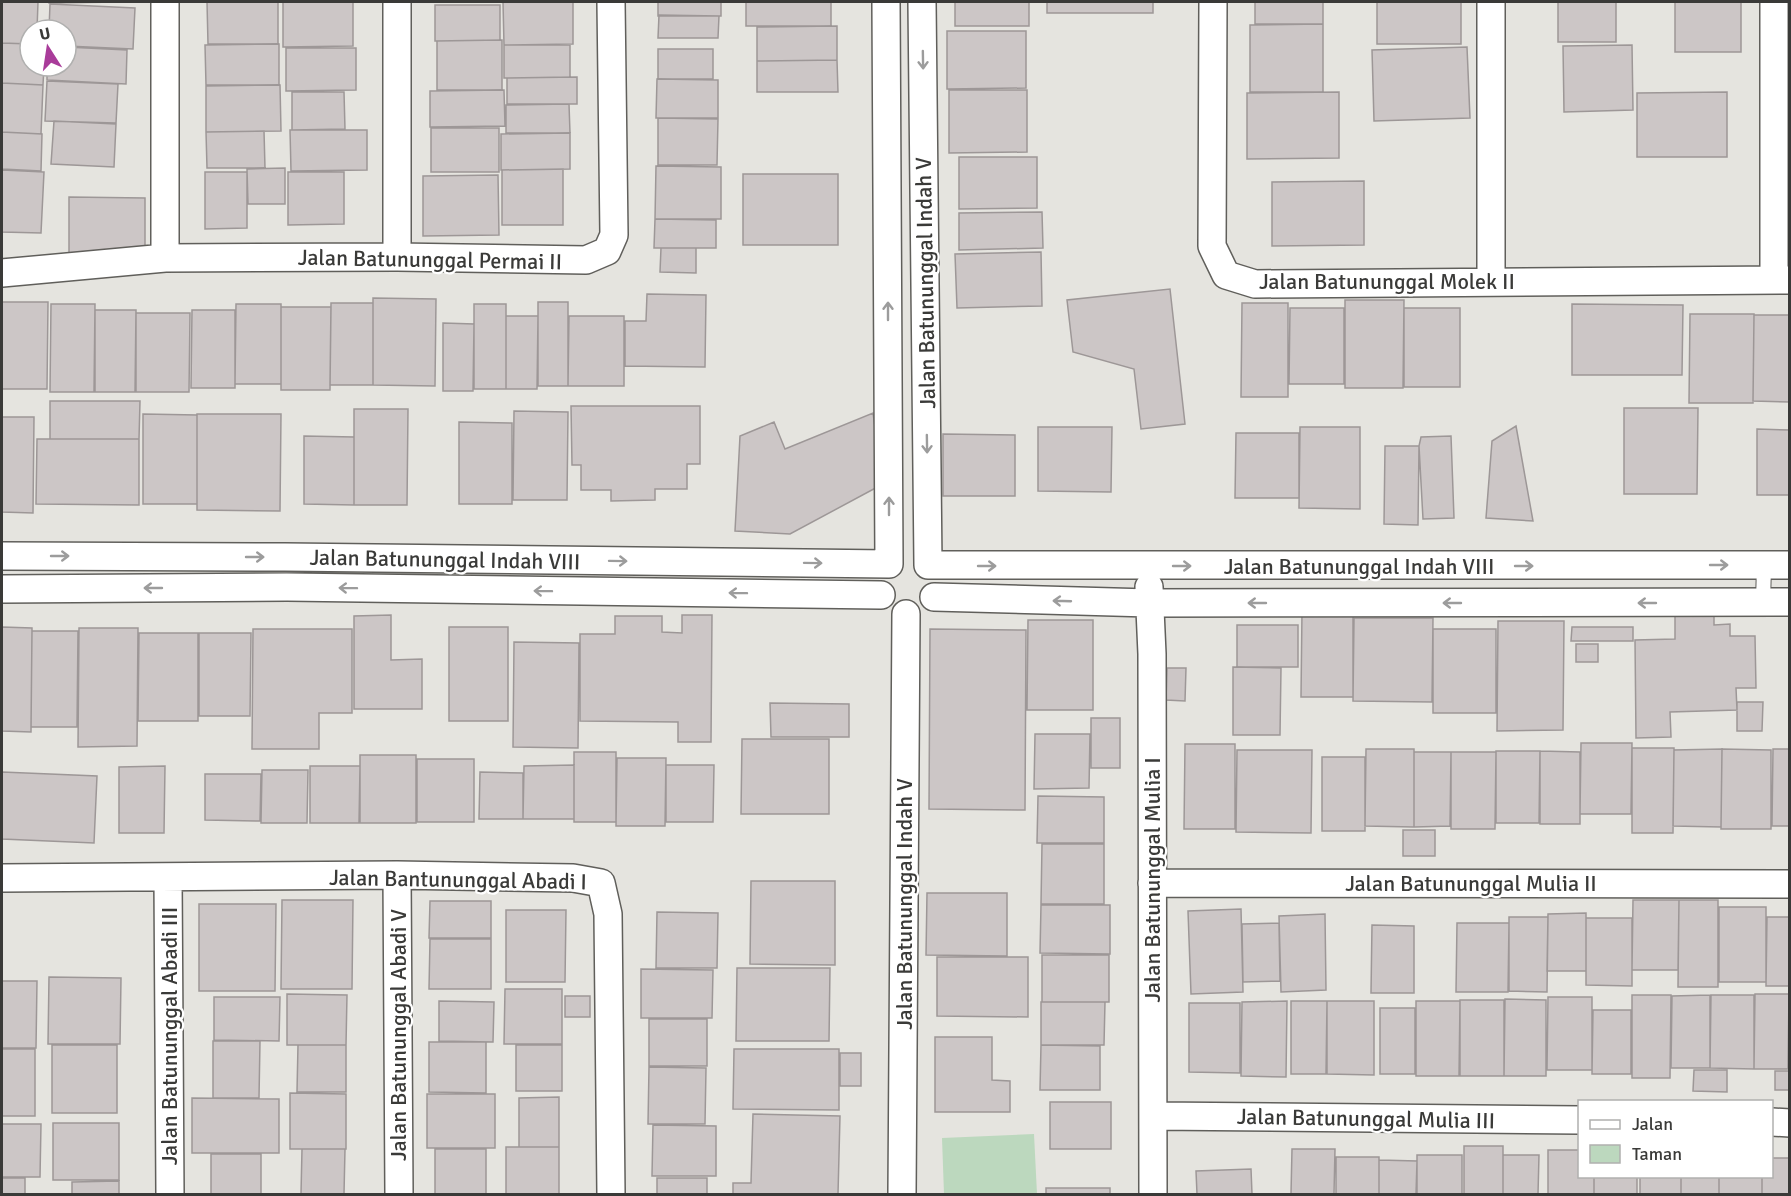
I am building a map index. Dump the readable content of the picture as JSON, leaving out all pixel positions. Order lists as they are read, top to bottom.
{
  "streets": {
    "street": [
      "Jalan Batununggal Permai II",
      "Jalan Batununggal Molek II",
      "Jalan Batununggal Indah V",
      "Jalan Batununggal Indah VIII",
      "Jalan Bantununggal Abadi I",
      "Jalan Batununggal Mulia I",
      "Jalan Batununggal Mulia II",
      "Jalan Batununggal Abadi V",
      "Jalan Batununggal Abadi III",
      "Jalan Batununggal Mulia III"
    ]
  },
  "crossings": [
    ["Jalan Batununggal Indah V", "Jalan Batununggal Indah VIII"],
    ["Jalan Batununggal Indah VIII", "Jalan Batununggal Mulia I"],
    ["Jalan Bantununggal Abadi I", "Jalan Batununggal Abadi V"],
    ["Jalan Bantununggal Abadi I", "Jalan Batununggal Abadi III"],
    ["Jalan Batununggal Mulia I", "Jalan Batununggal Mulia II"],
    ["Jalan Batununggal Mulia I", "Jalan Batununggal Mulia III"]
  ],
  "legend": ["Jalan", "Taman"],
  "north": "top"
}
